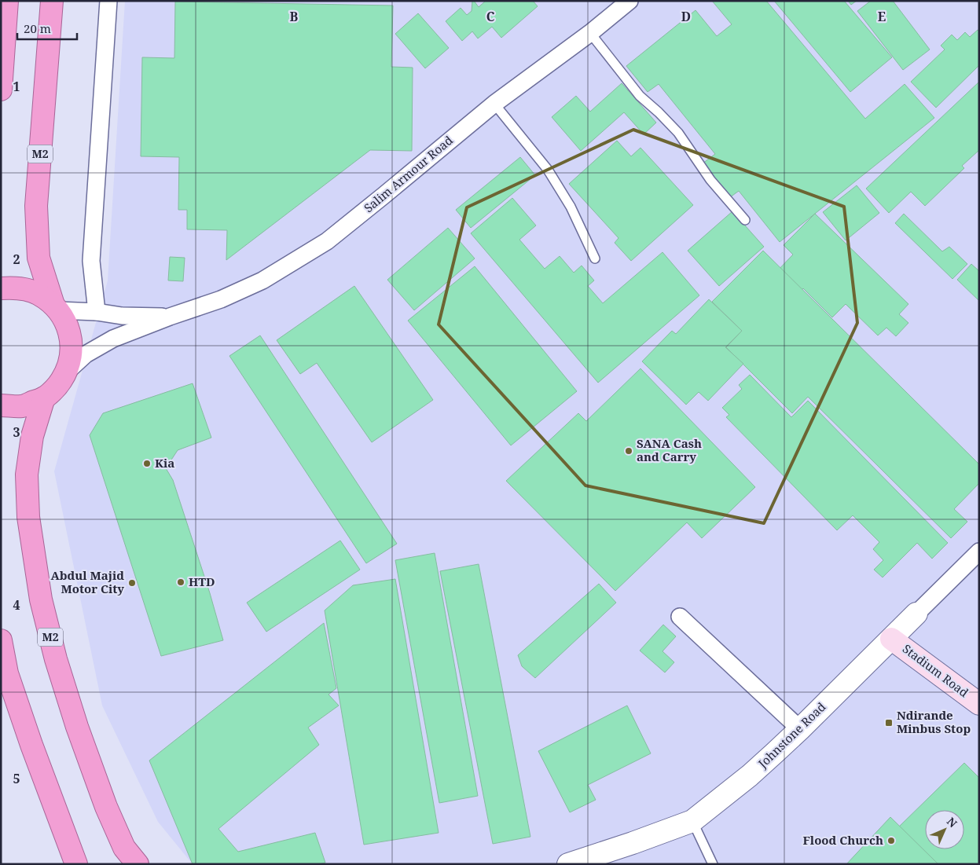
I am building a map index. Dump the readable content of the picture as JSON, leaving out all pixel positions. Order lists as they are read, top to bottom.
{
  "streets": {
    "highway": ["M2"],
    "main road": ["Stadium Road"],
    "street": ["Salim Armour Road", "Johnstone Road"]
  },
  "crossings": [
    ["M2", "Salim Armour Road"],
    ["Stadium Road", "Johnstone Road"]
  ],
  "places": {
    "other": [
      "SANA Cash and Carry",
      "Kia",
      "HTD",
      "Abdul Majid Motor City",
      "Flood Church"
    ],
    "transit": ["Ndirande Minbus Stop"]
  },
  "scale_bar": "20 m",
  "north": "top right",
  "grid": {
    "columns": [
      "B",
      "C",
      "D",
      "E"
    ],
    "rows": [
      "1",
      "2",
      "3",
      "4",
      "5"
    ]
  }
}
